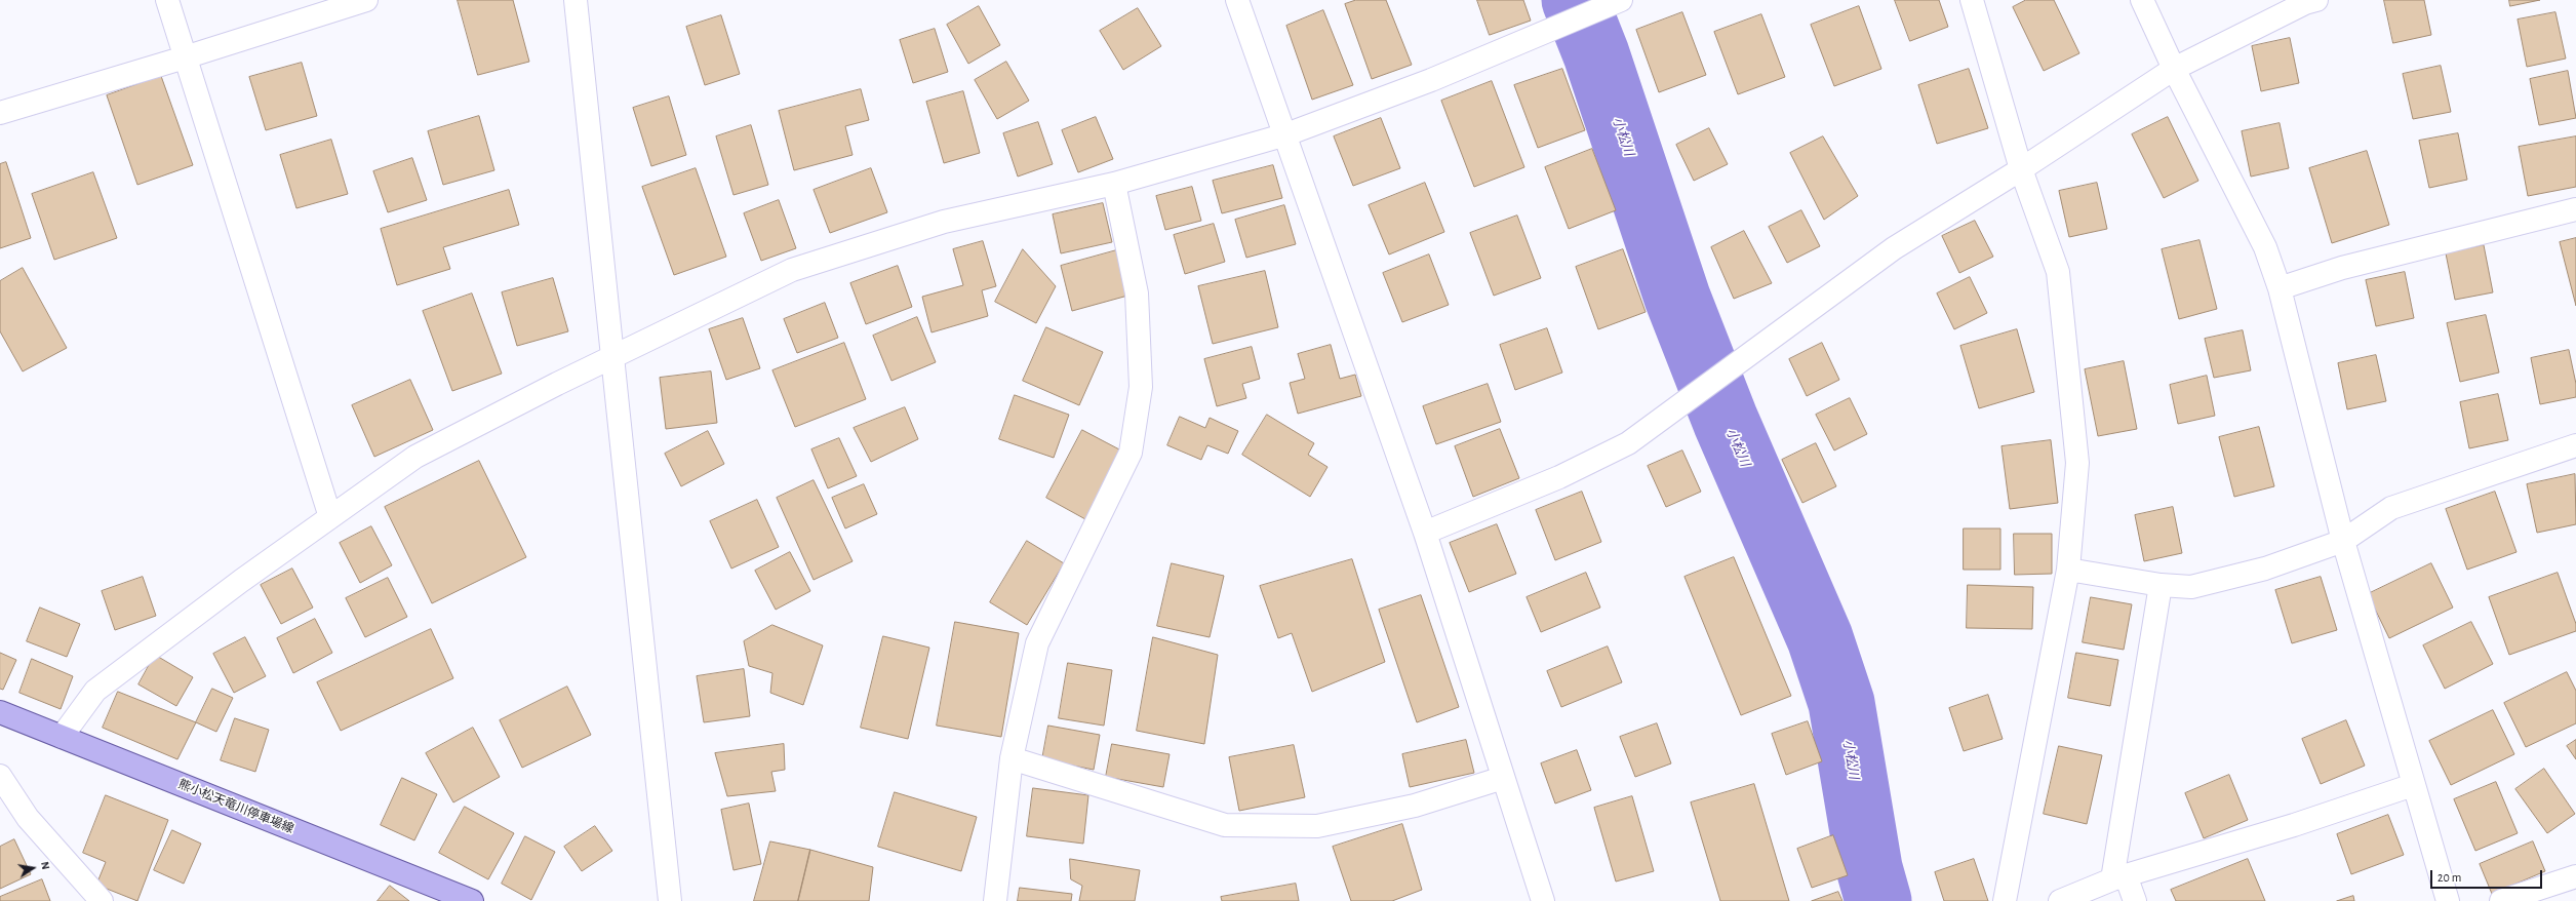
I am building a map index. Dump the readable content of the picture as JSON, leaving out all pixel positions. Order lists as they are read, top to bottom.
{
  "streets": {
    "main road": ["熊小松天竜川停車場線"]
  },
  "water": ["小松川"],
  "scale_bar": "20 m",
  "north": "right"
}
